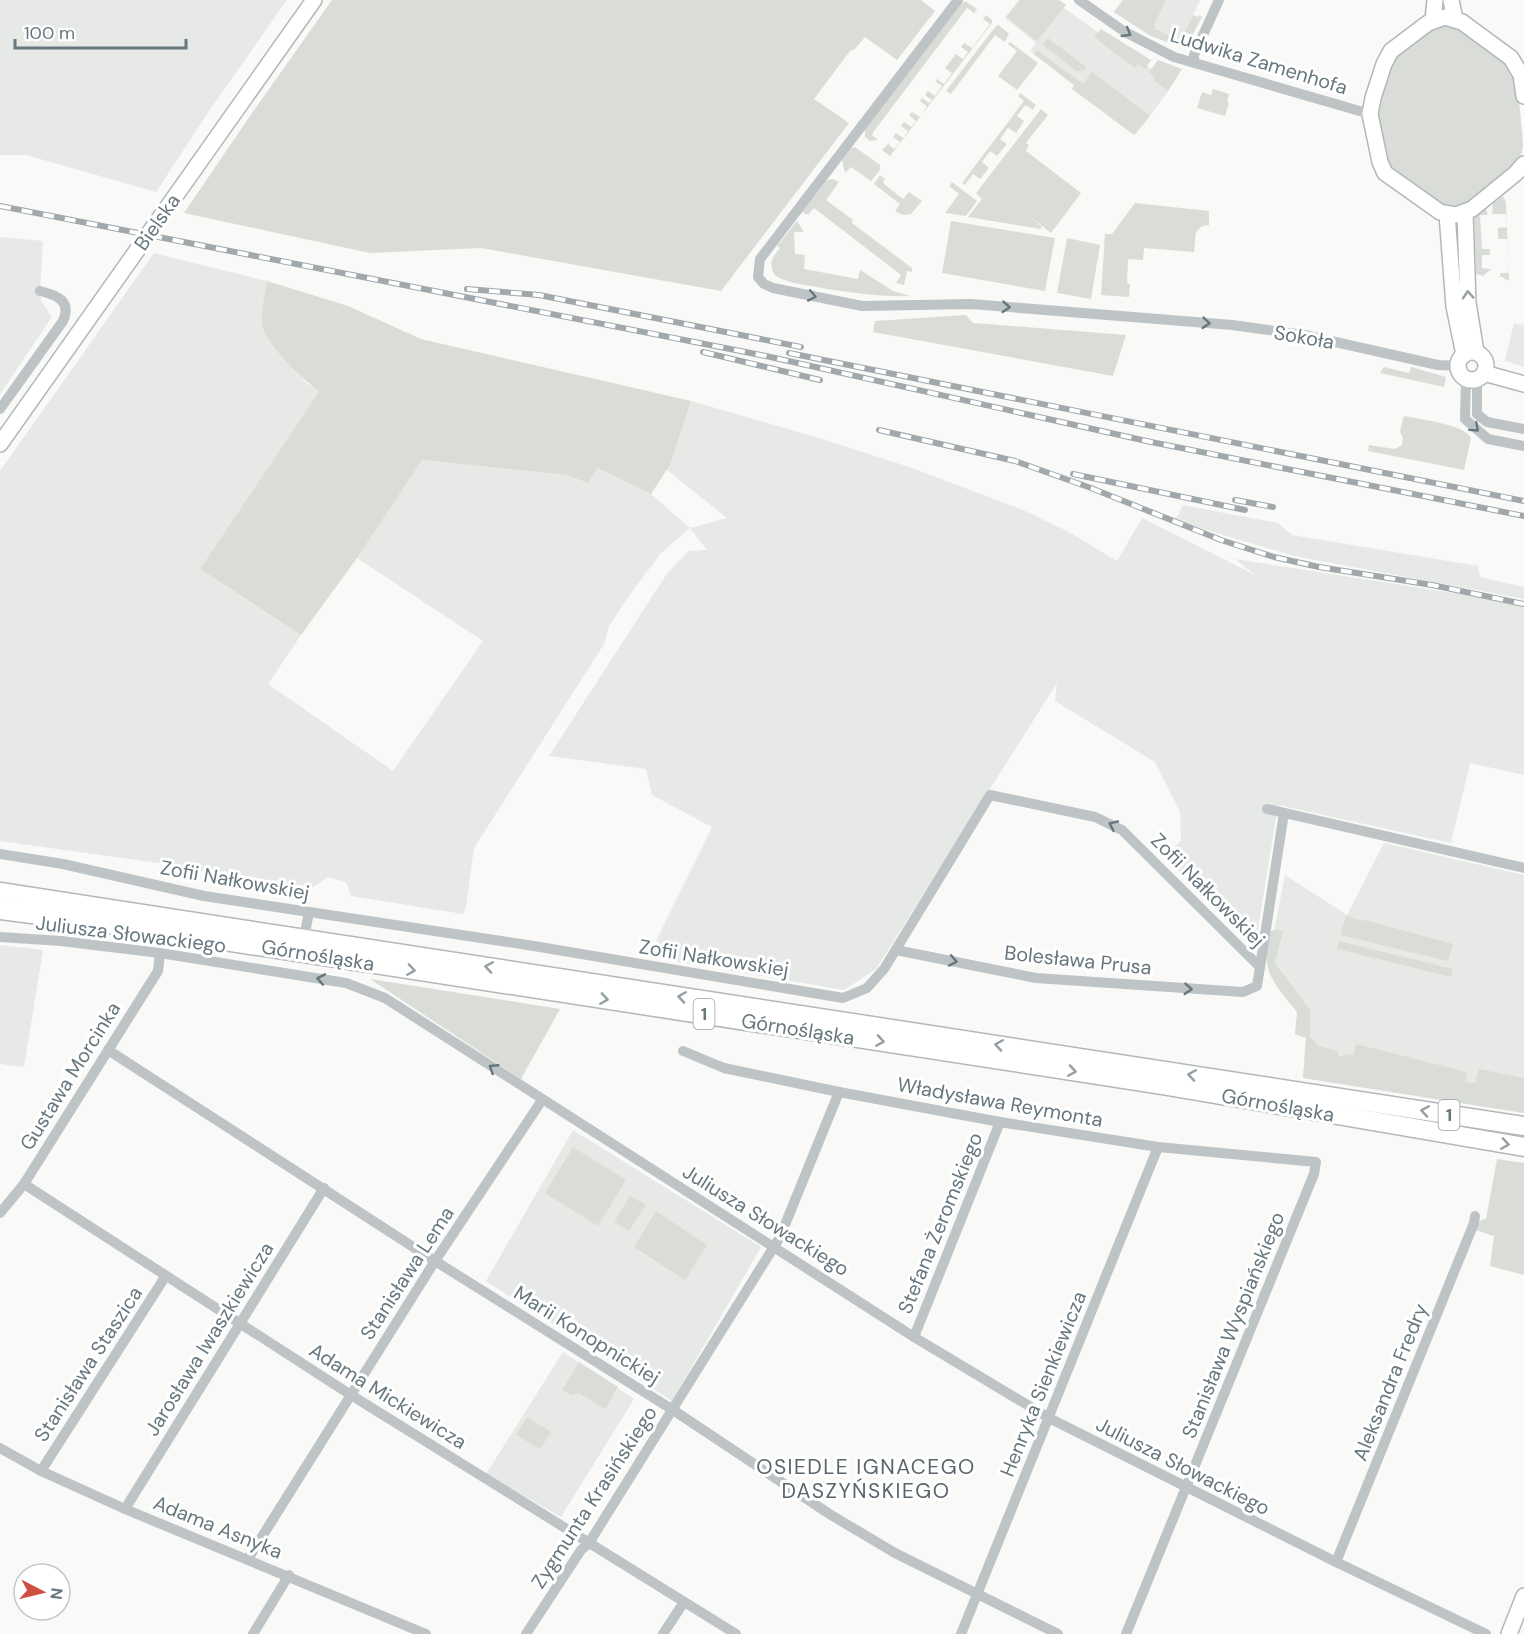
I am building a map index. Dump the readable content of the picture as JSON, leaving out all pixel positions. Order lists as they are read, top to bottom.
{
  "streets": {
    "main road": ["Górnośląska", "1"],
    "street": [
      "Ludwika Zamenhofa",
      "Bielska",
      "Sokoła",
      "Zofii Nałkowskiej",
      "Juliusza Słowackiego",
      "Bolesława Prusa",
      "Gustawa Morcinka",
      "Władysława Reymonta",
      "Stefana Żeromskiego",
      "Stanisława Lema",
      "Stanisława Wyspiańskiego",
      "Marii Konopnickiej",
      "Jarosława Iwaszkiewicza",
      "Stanisława Staszica",
      "Aleksandra Fredry",
      "Henryka Sienkiewicza",
      "Adama Mickiewicza",
      "Zygmunta Krasińskiego",
      "Adama Asnyka"
    ]
  },
  "crossings": [
    ["Zofii Nałkowskiej", "Bolesława Prusa"],
    ["Juliusza Słowackiego", "Gustawa Morcinka"],
    ["Juliusza Słowackiego", "Stefana Żeromskiego"],
    ["Juliusza Słowackiego", "Stanisława Lema"],
    ["Juliusza Słowackiego", "Stanisława Wyspiańskiego"],
    ["Juliusza Słowackiego", "Aleksandra Fredry"],
    ["Juliusza Słowackiego", "Henryka Sienkiewicza"],
    ["Juliusza Słowackiego", "Zygmunta Krasińskiego"],
    ["Gustawa Morcinka", "Marii Konopnickiej"],
    ["Gustawa Morcinka", "Adama Mickiewicza"],
    ["Władysława Reymonta", "Stefana Żeromskiego"],
    ["Władysława Reymonta", "Stanisława Wyspiańskiego"],
    ["Władysława Reymonta", "Henryka Sienkiewicza"],
    ["Władysława Reymonta", "Zygmunta Krasińskiego"],
    ["Stanisława Lema", "Marii Konopnickiej"],
    ["Stanisława Lema", "Adama Mickiewicza"],
    ["Stanisława Lema", "Adama Asnyka"],
    ["Marii Konopnickiej", "Jarosława Iwaszkiewicza"],
    ["Marii Konopnickiej", "Henryka Sienkiewicza"],
    ["Marii Konopnickiej", "Zygmunta Krasińskiego"],
    ["Jarosława Iwaszkiewicza", "Adama Mickiewicza"],
    ["Jarosława Iwaszkiewicza", "Adama Asnyka"],
    ["Stanisława Staszica", "Adama Mickiewicza"],
    ["Stanisława Staszica", "Adama Asnyka"],
    ["Adama Mickiewicza", "Zygmunta Krasińskiego"]
  ],
  "one_way": ["Ludwika Zamenhofa", "Bolesława Prusa"],
  "districts": ["OSIEDLE IGNACEGO DASZYŃSKIEGO"],
  "scale_bar": "100 m",
  "north": "right"
}
